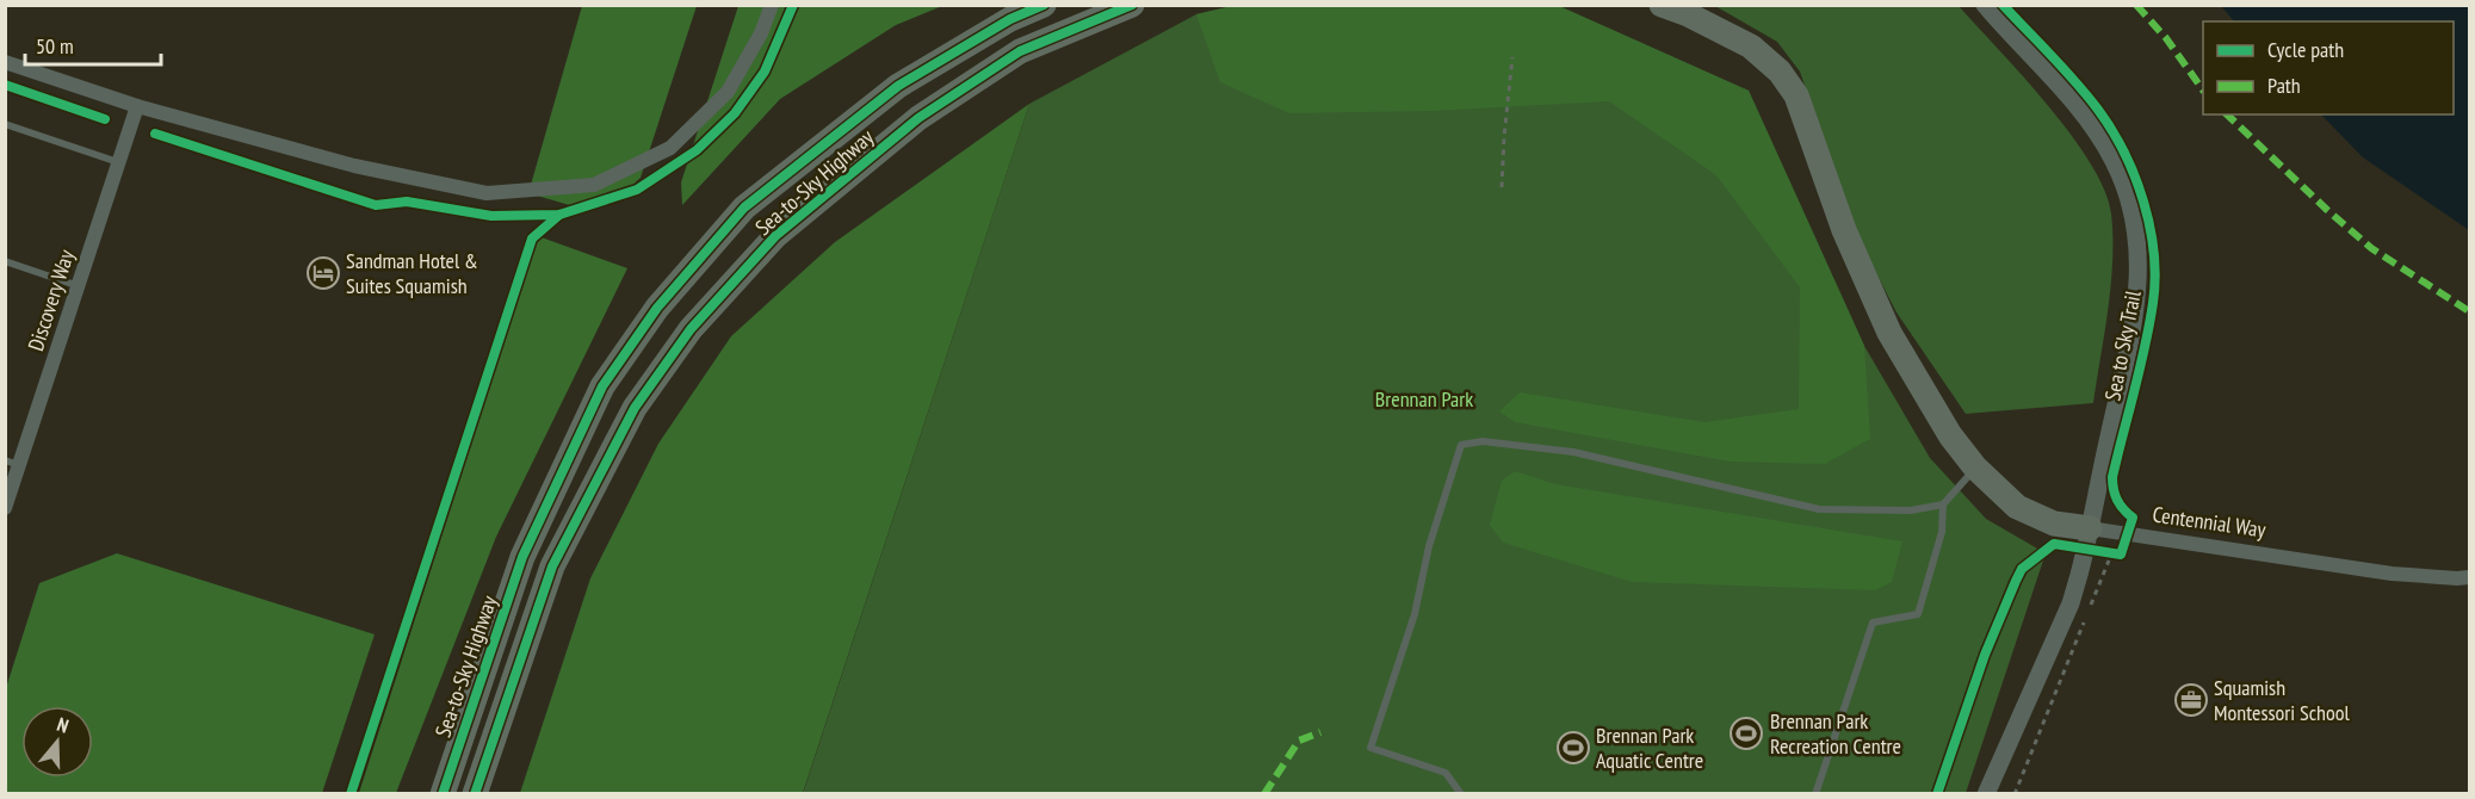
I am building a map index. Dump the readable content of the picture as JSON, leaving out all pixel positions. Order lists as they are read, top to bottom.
{
  "streets": {
    "highway": ["Sea-to-Sky Highway"],
    "street": ["Discovery Way", "Centennial Way"],
    "cycle path": ["Sea to Sky Trail"]
  },
  "parks": ["Brennan Park"],
  "places": {
    "hotel": ["Sandman Hotel & Suites Squamish"],
    "office": ["Squamish Montessori School"],
    "sports": ["Brennan Park Recreation Centre", "Brennan Park Aquatic Centre"]
  },
  "legend": ["Cycle path", "Path"],
  "scale_bar": "50 m",
  "north": "top"
}
